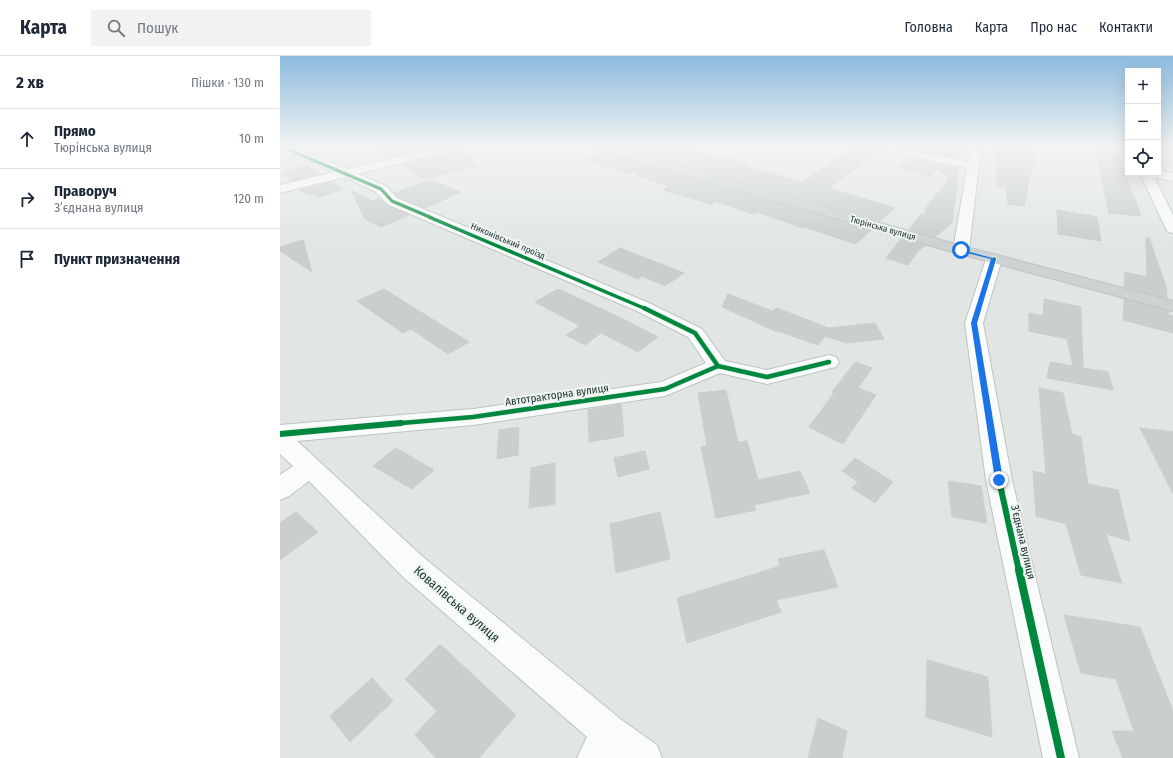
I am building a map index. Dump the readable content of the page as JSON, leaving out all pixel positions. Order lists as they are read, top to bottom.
{
  "streets": {
    "main road": ["Тюрінська вулиця"],
    "street": [
      "Никонівський проїзд",
      "Автотракторна вулиця",
      "З’єднана вулиця",
      "Ковалівська вулиця"
    ]
  },
  "crossings": [
    ["Тюрінська вулиця", "З’єднана вулиця"],
    ["Никонівський проїзд", "Автотракторна вулиця"]
  ],
  "page": {
    "header": "Карта",
    "search": "Пошук",
    "nav": [
      "Головна",
      "Карта",
      "Про нас",
      "Контакти"
    ],
    "heading": ["2 хв", "Пішки · 130 m"],
    "map_buttons": ["+", "−"],
    "list": [
      ["Прямо", "Тюрінська вулиця", "10 m"],
      ["Праворуч", "З’єднана вулиця", "120 m"],
      "Пункт призначення"
    ]
  }
}
